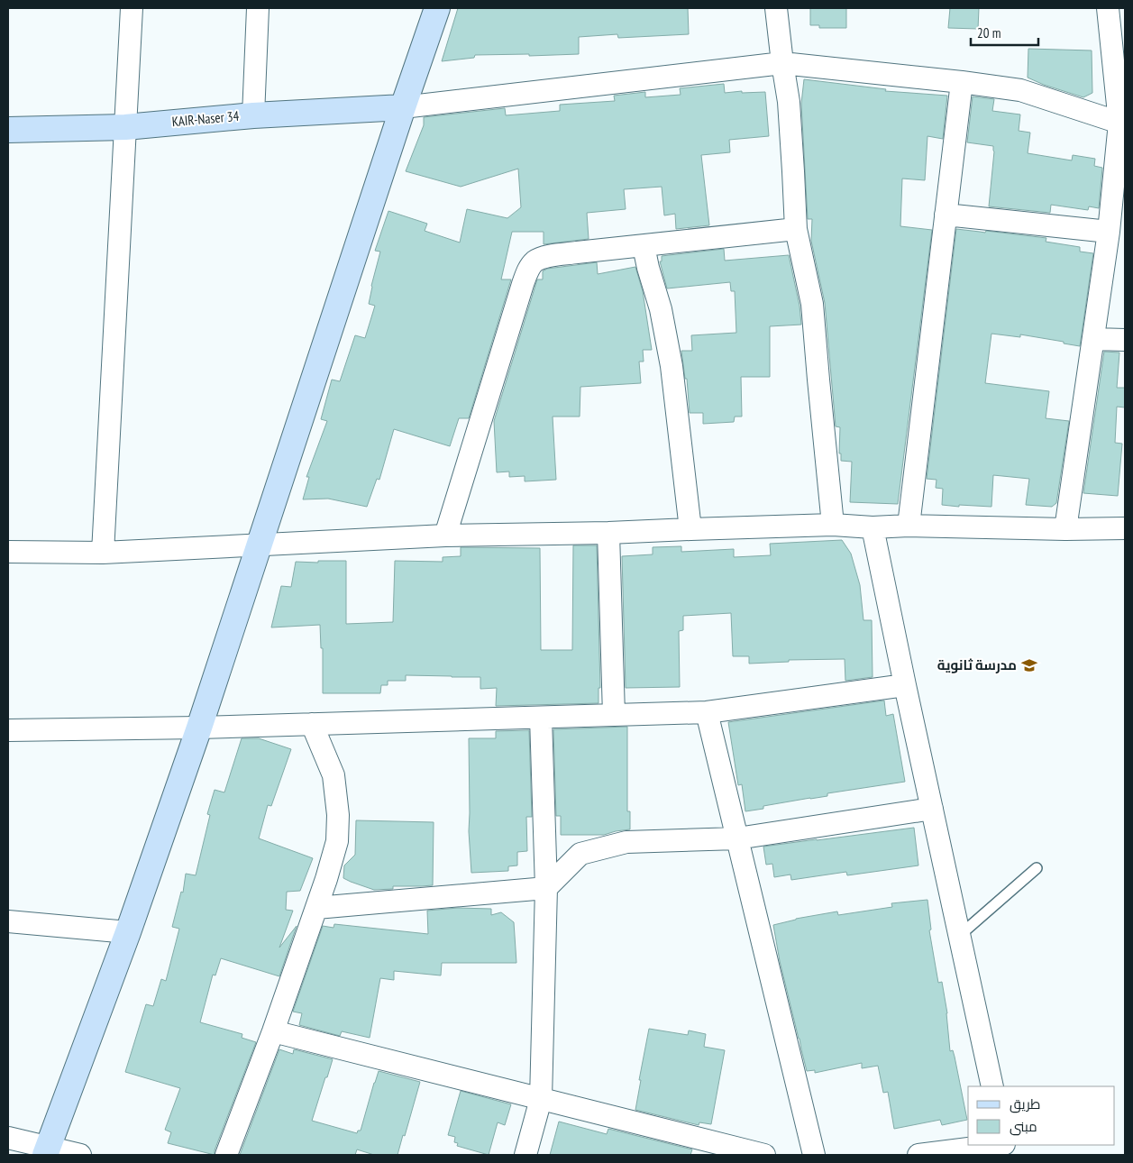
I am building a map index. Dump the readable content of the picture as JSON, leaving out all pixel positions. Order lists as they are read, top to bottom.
{
  "streets": {
    "street": ["KAIR-Naser 34"]
  },
  "places": {
    "school or university": ["مدرسة ثانوية"]
  },
  "legend": ["طريق", "مبنى"],
  "scale_bar": "20 m"
}
